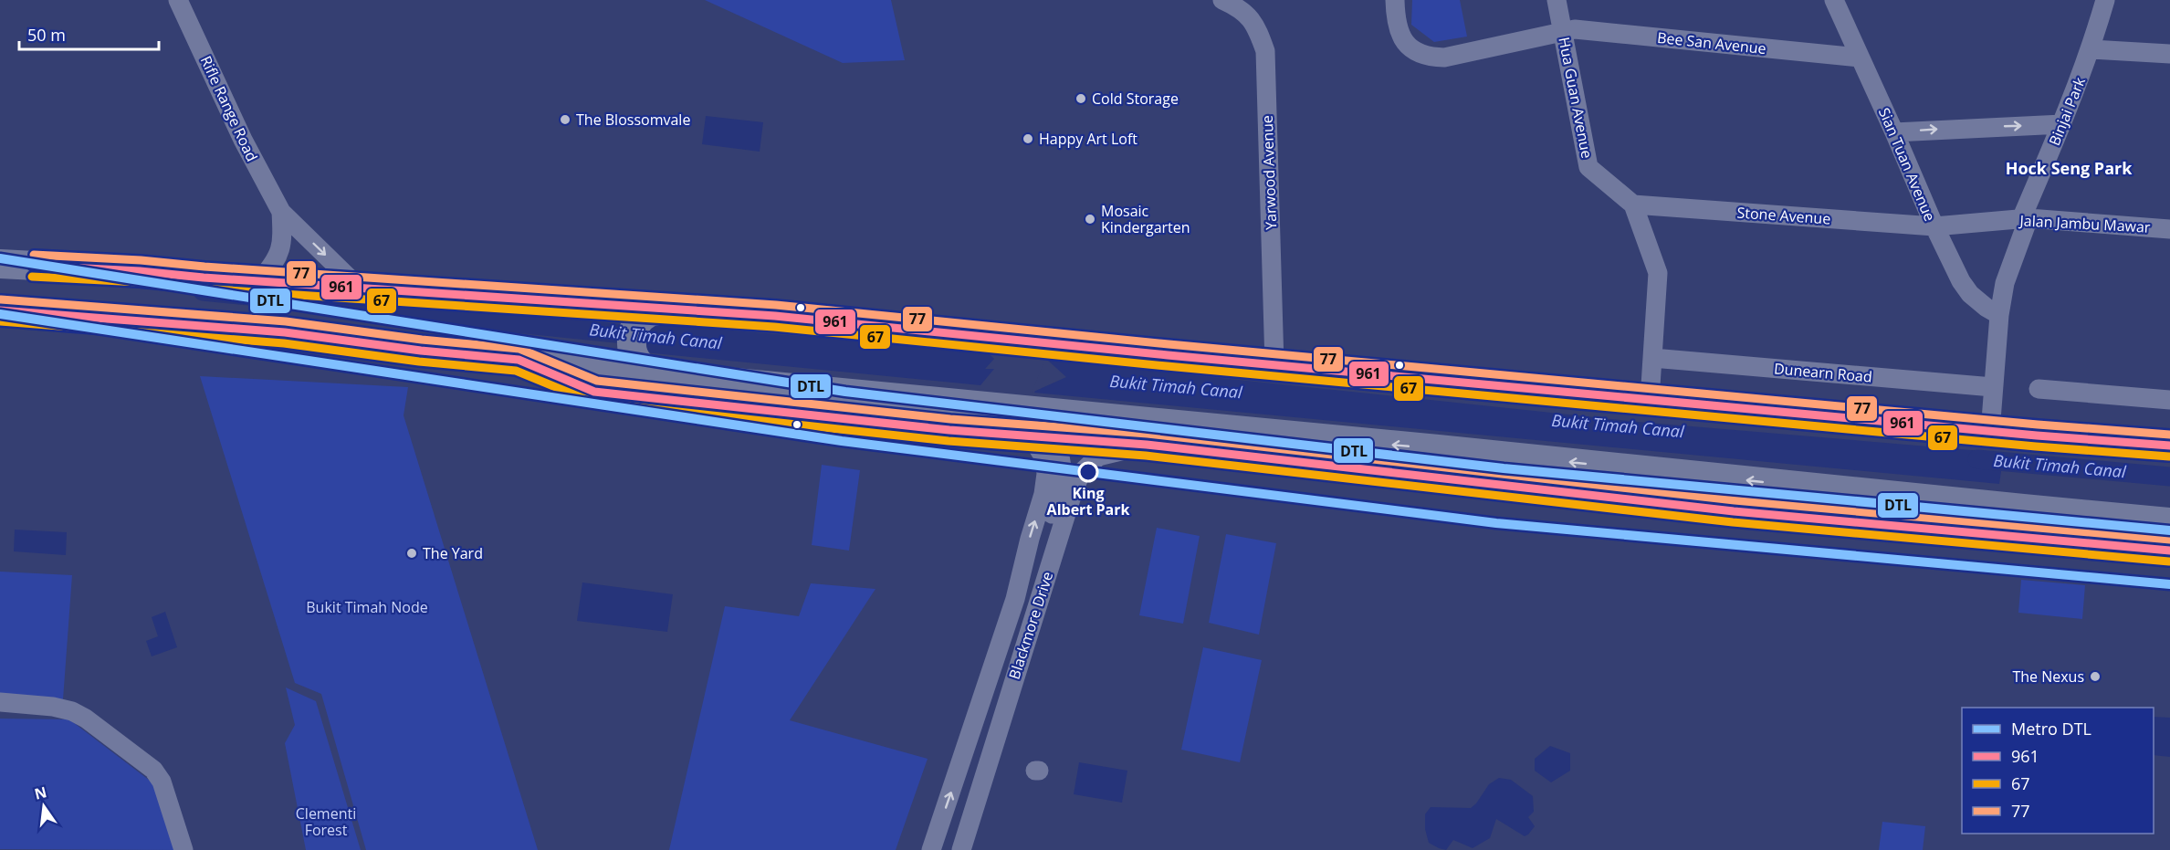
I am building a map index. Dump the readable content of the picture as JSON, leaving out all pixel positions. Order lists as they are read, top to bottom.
{
  "streets": {
    "street": [
      "Bee San Avenue",
      "Hua Guan Avenue",
      "Rifle Range Road",
      "Binjai Park",
      "Sian Tuan Avenue",
      "Yarwood Avenue",
      "Stone Avenue",
      "Jalan Jambu Mawar",
      "Dunearn Road",
      "Blackmore Drive"
    ]
  },
  "crossings": [
    ["Bee San Avenue", "Hua Guan Avenue"],
    ["Bee San Avenue", "Sian Tuan Avenue"],
    ["Hua Guan Avenue", "Stone Avenue"],
    ["Binjai Park", "Sian Tuan Avenue"],
    ["Binjai Park", "Jalan Jambu Mawar"],
    ["Binjai Park", "Dunearn Road"],
    ["Sian Tuan Avenue", "Stone Avenue"],
    ["Sian Tuan Avenue", "Jalan Jambu Mawar"],
    ["Stone Avenue", "Jalan Jambu Mawar"]
  ],
  "districts": ["Hock Seng Park"],
  "water": ["Bukit Timah Canal"],
  "parks": ["Bukit Timah Node", "Clementi Forest"],
  "places": [
    "Cold Storage",
    "The Blossomvale",
    "Happy Art Loft",
    "Mosaic Kindergarten",
    "King Albert Park",
    "The Yard",
    "The Nexus"
  ],
  "lines": [
    "transit line 77",
    "metro line DTL",
    "transit line 961",
    "transit line 67"
  ],
  "legend": [
    "Metro DTL",
    "961",
    "67",
    "77"
  ],
  "scale_bar": "50 m",
  "north": "top"
}
